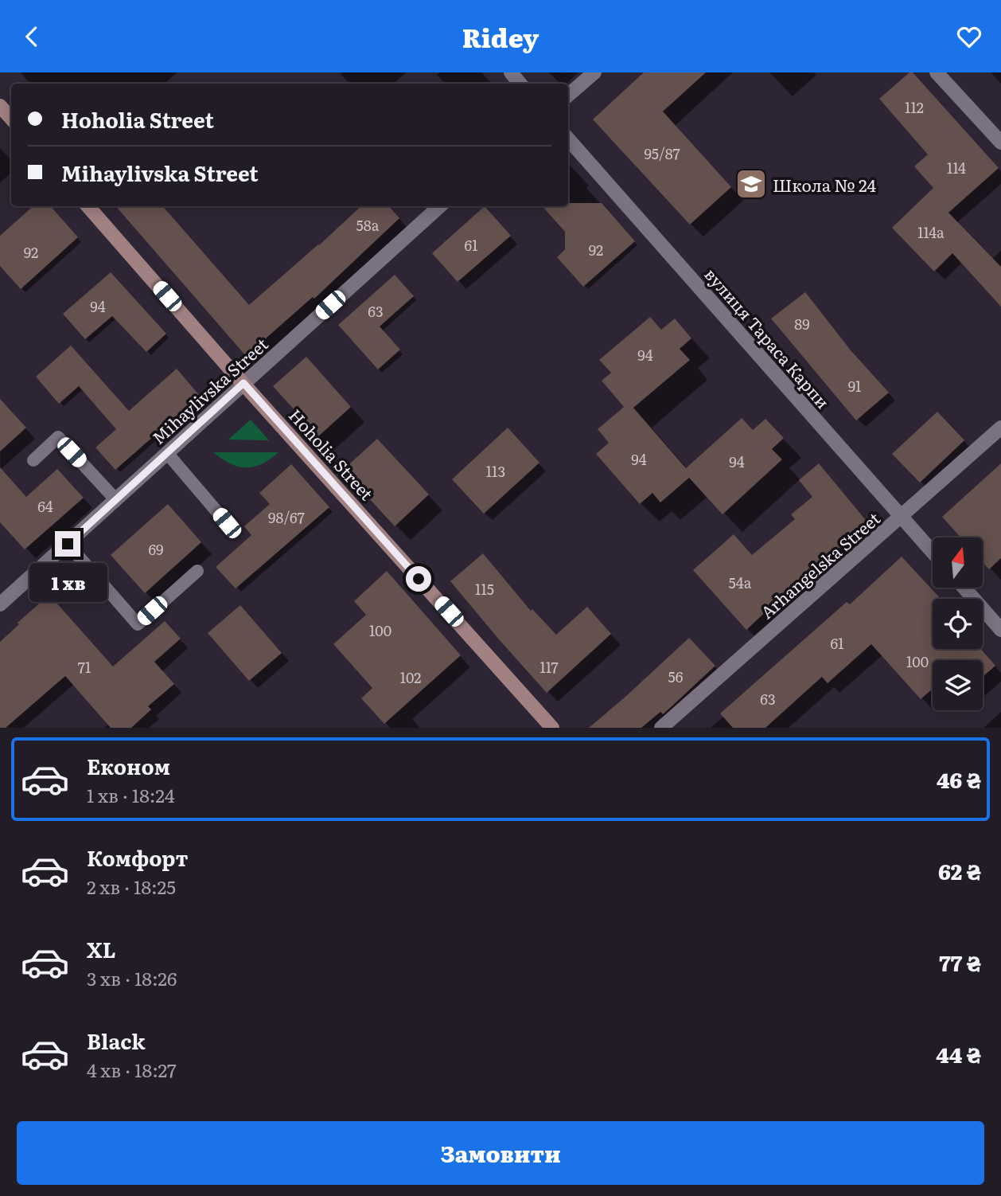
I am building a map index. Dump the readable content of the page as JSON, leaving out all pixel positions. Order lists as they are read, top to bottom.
{
  "streets": {
    "main road": ["Hoholia Street"],
    "street": ["вулиця Тараса Карпи", "Mihaylivska Street", "Arhangelska Street"]
  },
  "crossings": [
    ["вулиця Тараса Карпи", "Arhangelska Street"],
    ["Mihaylivska Street", "Hoholia Street"]
  ],
  "places": {
    "school or university": ["Школа № 24"]
  },
  "house_numbers": [
    "112",
    "95/87",
    "114",
    "58а",
    "114а",
    "61",
    "92",
    "92",
    "94",
    "63",
    "89",
    "94",
    "91",
    "94",
    "94",
    "113",
    "64",
    "98/67",
    "69",
    "54а",
    "115",
    "100",
    "61",
    "100",
    "71",
    "117",
    "56",
    "102",
    "63"
  ],
  "north": "top",
  "page": {
    "header": "Ridey",
    "banner": ["Hoholia Street", "Mihaylivska Street"],
    "bubble": "1 хв",
    "list": [
      {
        "name": "Економ",
        "note": "1 хв · 18:24",
        "value": "46 ₴"
      },
      {
        "name": "Комфорт",
        "note": "2 хв · 18:25",
        "value": "62 ₴"
      },
      {
        "name": "XL",
        "note": "3 хв · 18:26",
        "value": "77 ₴"
      },
      {
        "name": "Black",
        "note": "4 хв · 18:27",
        "value": "44 ₴"
      }
    ],
    "buttons": "Замовити"
  }
}
